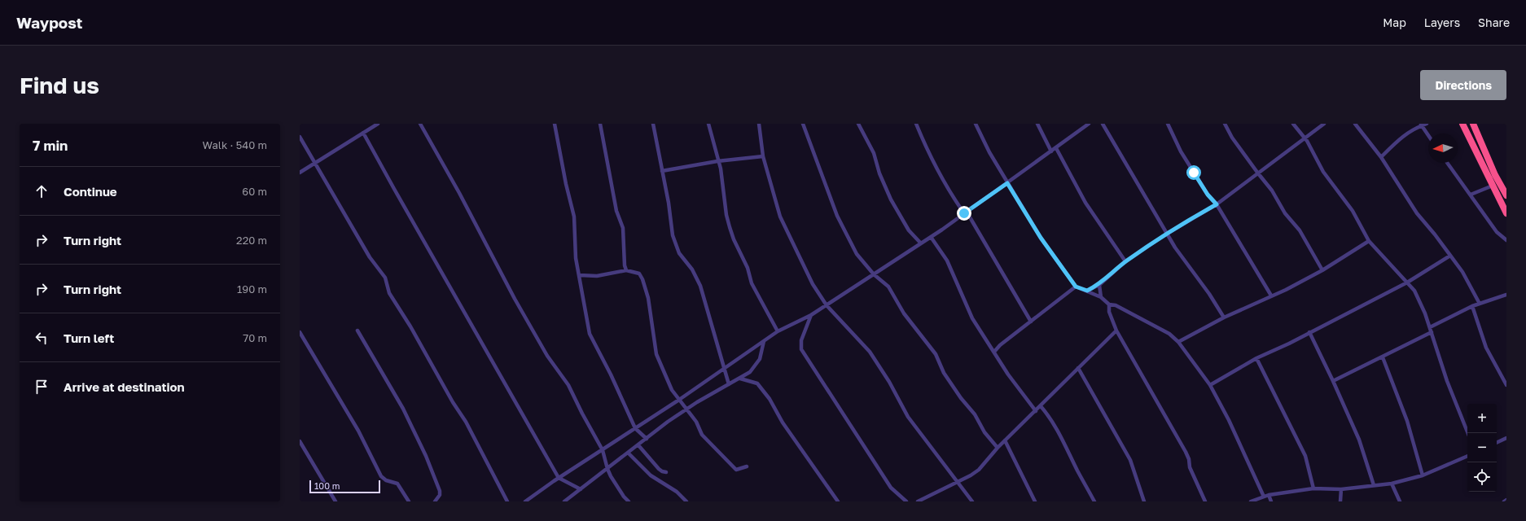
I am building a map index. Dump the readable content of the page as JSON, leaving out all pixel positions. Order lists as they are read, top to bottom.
{
  "scale_bar": "100 m",
  "north": "left",
  "page": {
    "header": "Waypost",
    "nav": ["Map", "Layers", "Share"],
    "buttons": "Directions",
    "title": "Find us",
    "heading": ["7 min", "Walk · 540 m"],
    "list": [
      ["Continue", "60 m"],
      ["Turn right", "220 m"],
      ["Turn right", "190 m"],
      ["Turn left", "70 m"],
      "Arrive at destination"
    ],
    "map_buttons": ["+", "−"],
    "scale": "100 m"
  }
}
